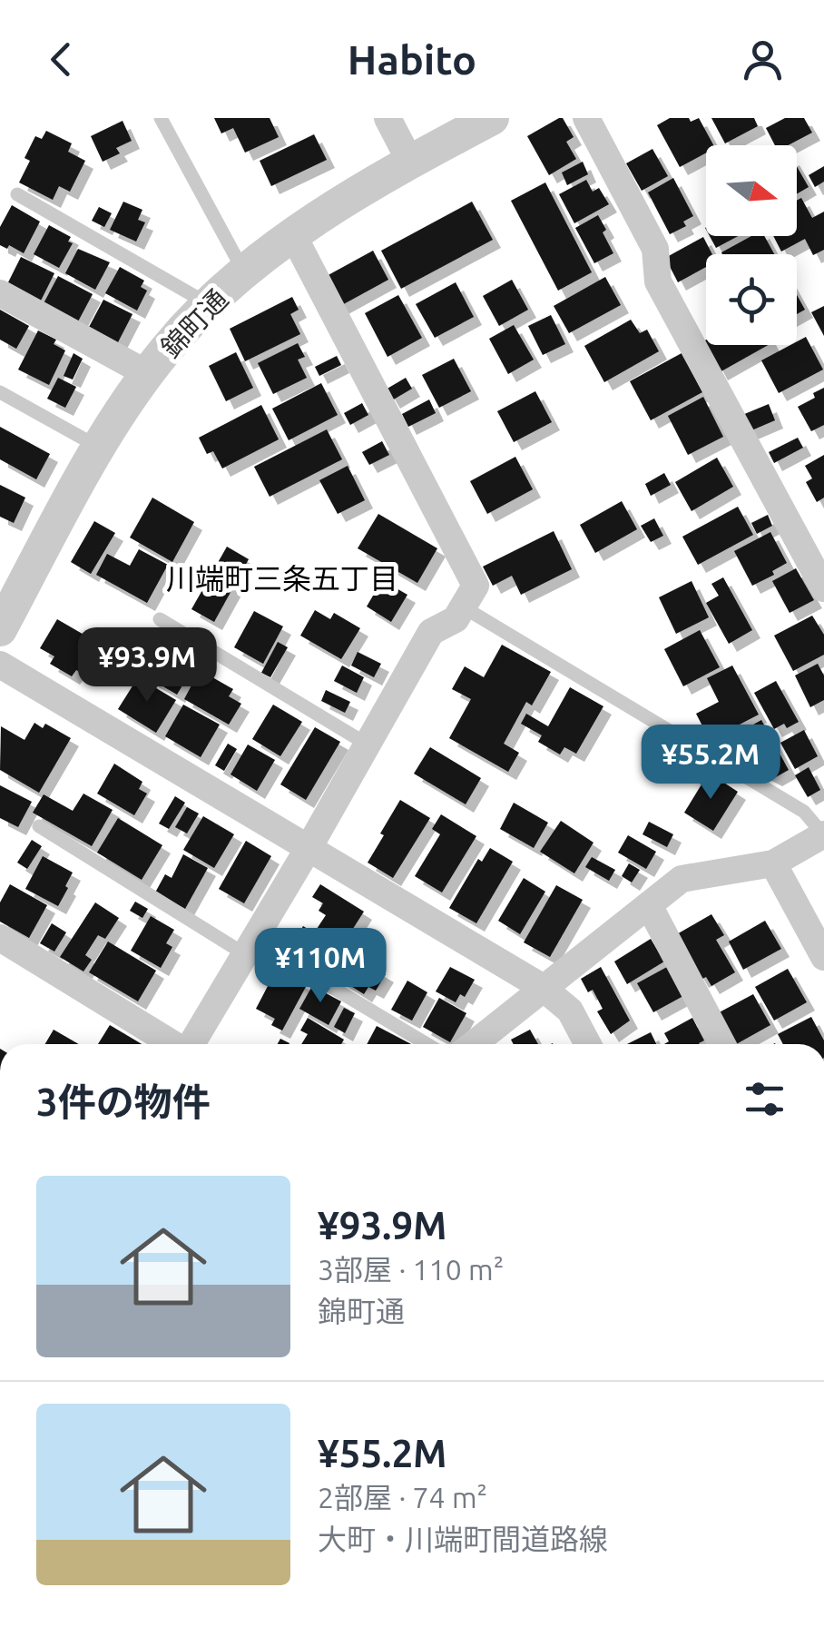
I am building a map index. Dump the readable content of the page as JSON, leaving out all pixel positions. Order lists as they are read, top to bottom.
{
  "streets": {
    "street": ["錦町通"]
  },
  "districts": ["川端町三条五丁目"],
  "north": "right",
  "page": {
    "header": "Habito",
    "price": ["¥93.9M", "¥55.2M", "¥110M"],
    "heading": "3件の物件",
    "list": [
      {
        "name": "¥93.9M",
        "note": "3部屋 · 110 m² · 錦町通"
      },
      {
        "name": "¥55.2M",
        "note": "2部屋 · 74 m² · 大町・川端町間道路線"
      }
    ]
  }
}
